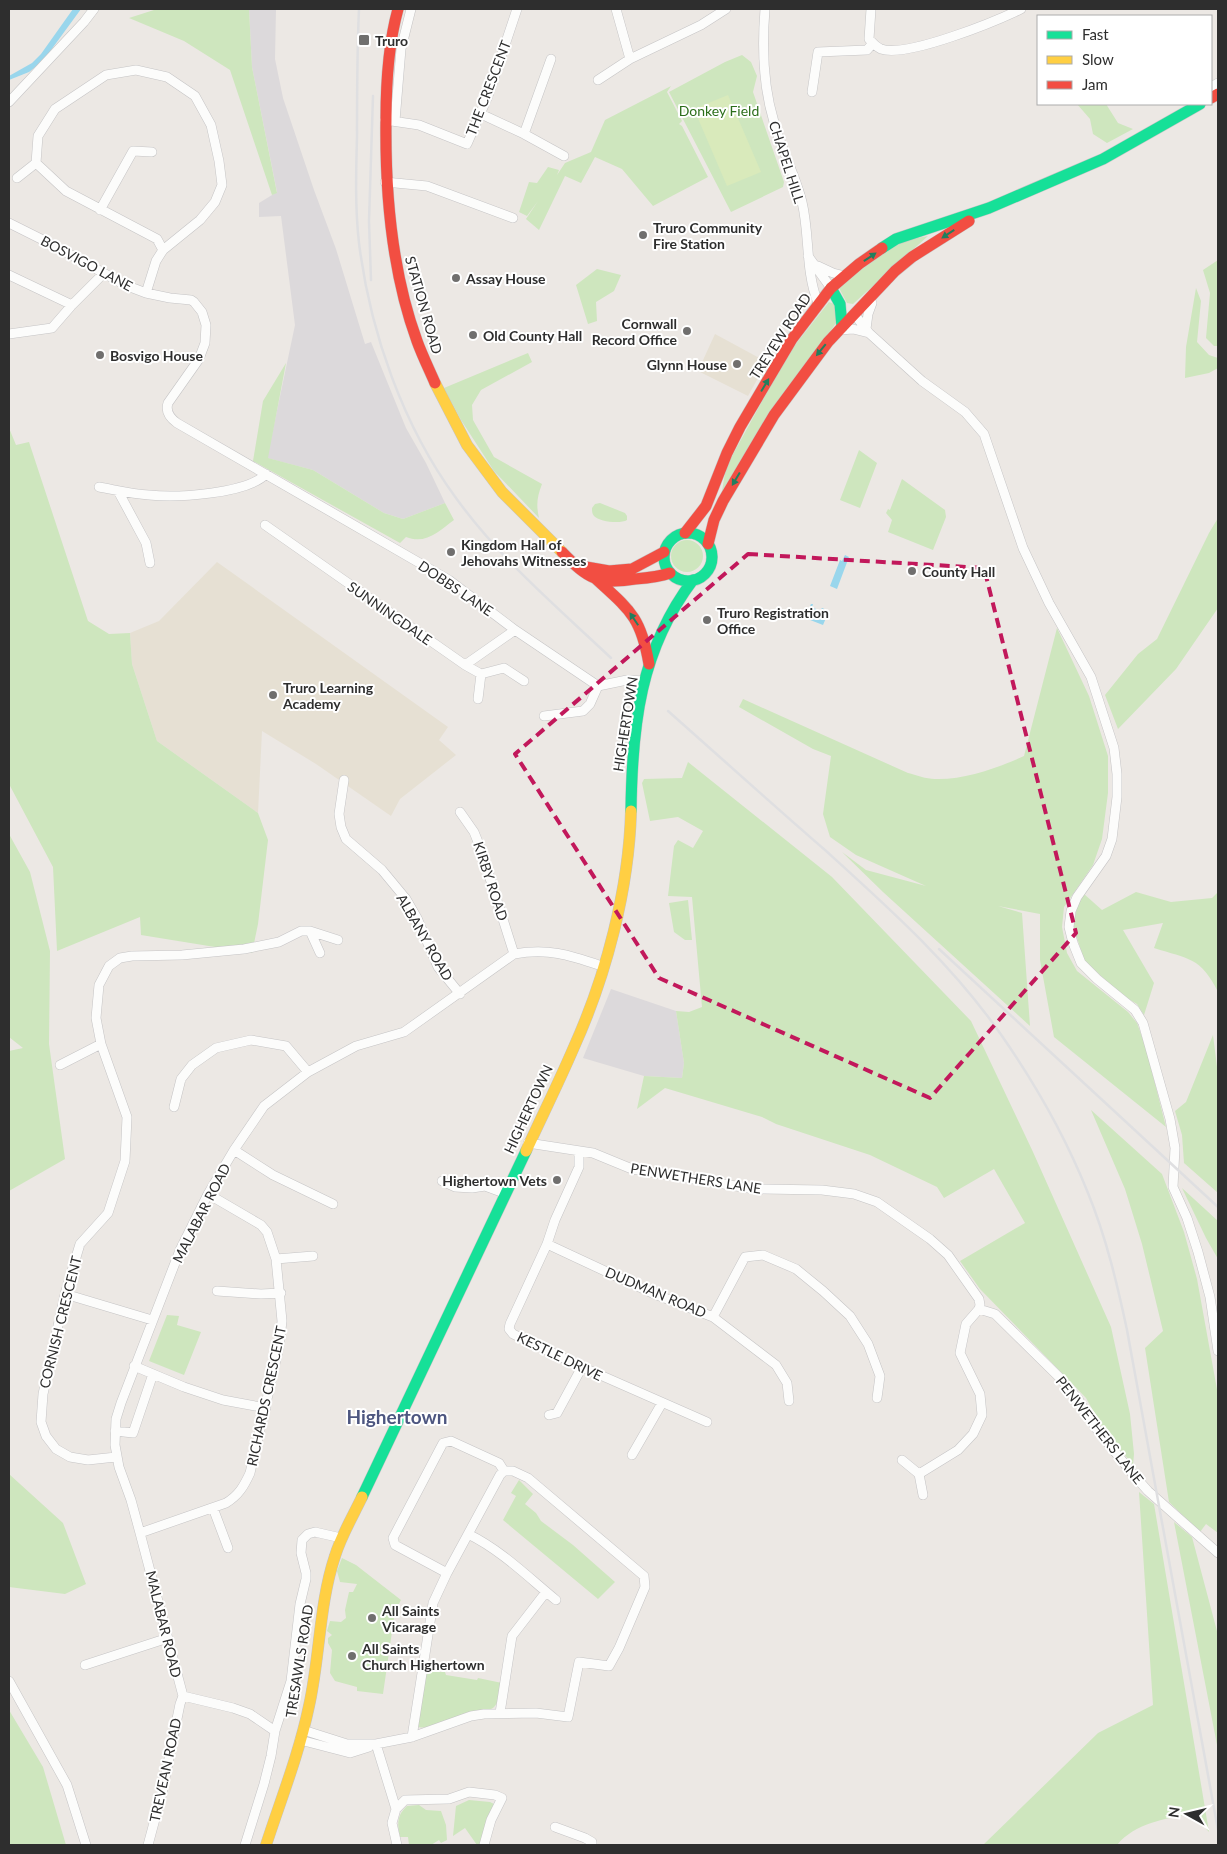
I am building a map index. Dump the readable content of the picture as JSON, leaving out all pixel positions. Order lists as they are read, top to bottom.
{
  "streets": {
    "main road": [
      "STATION ROAD",
      "TREYEW ROAD",
      "HIGHERTOWN",
      "TRESAWLS ROAD"
    ],
    "street": [
      "THE CRESCENT",
      "CHAPEL HILL",
      "BOSVIGO LANE",
      "DOBBS LANE",
      "SUNNINGDALE",
      "KIRBY ROAD",
      "ALBANY ROAD",
      "PENWETHERS LANE",
      "MALABAR ROAD",
      "DUDMAN ROAD",
      "CORNISH CRESCENT",
      "KESTLE DRIVE",
      "RICHARDS CRESCENT",
      "TREVEAN ROAD"
    ]
  },
  "crossings": [
    ["THE CRESCENT", "STATION ROAD"],
    ["CHAPEL HILL", "TREYEW ROAD"],
    ["BOSVIGO LANE", "DOBBS LANE"],
    ["STATION ROAD", "TREYEW ROAD"],
    ["STATION ROAD", "HIGHERTOWN"],
    ["TREYEW ROAD", "HIGHERTOWN"],
    ["HIGHERTOWN", "PENWETHERS LANE"],
    ["HIGHERTOWN", "TRESAWLS ROAD"],
    ["KIRBY ROAD", "MALABAR ROAD"],
    ["ALBANY ROAD", "MALABAR ROAD"],
    ["PENWETHERS LANE", "KESTLE DRIVE"],
    ["MALABAR ROAD", "CORNISH CRESCENT"],
    ["MALABAR ROAD", "RICHARDS CRESCENT"],
    ["MALABAR ROAD", "TREVEAN ROAD"],
    ["DUDMAN ROAD", "KESTLE DRIVE"]
  ],
  "districts": ["Highertown"],
  "parks": ["Donkey Field"],
  "places": {
    "transit": ["Truro"],
    "other": [
      "Truro Community Fire Station",
      "Assay House",
      "Cornwall Record Office",
      "Old County Hall",
      "Bosvigo House",
      "Glynn House",
      "Kingdom Hall of Jehovahs Witnesses",
      "County Hall",
      "Truro Registration Office",
      "Truro Learning Academy",
      "Highertown Vets",
      "All Saints Vicarage",
      "All Saints Church Highertown"
    ]
  },
  "legend": ["Fast", "Slow", "Jam"],
  "north": "left"
}
